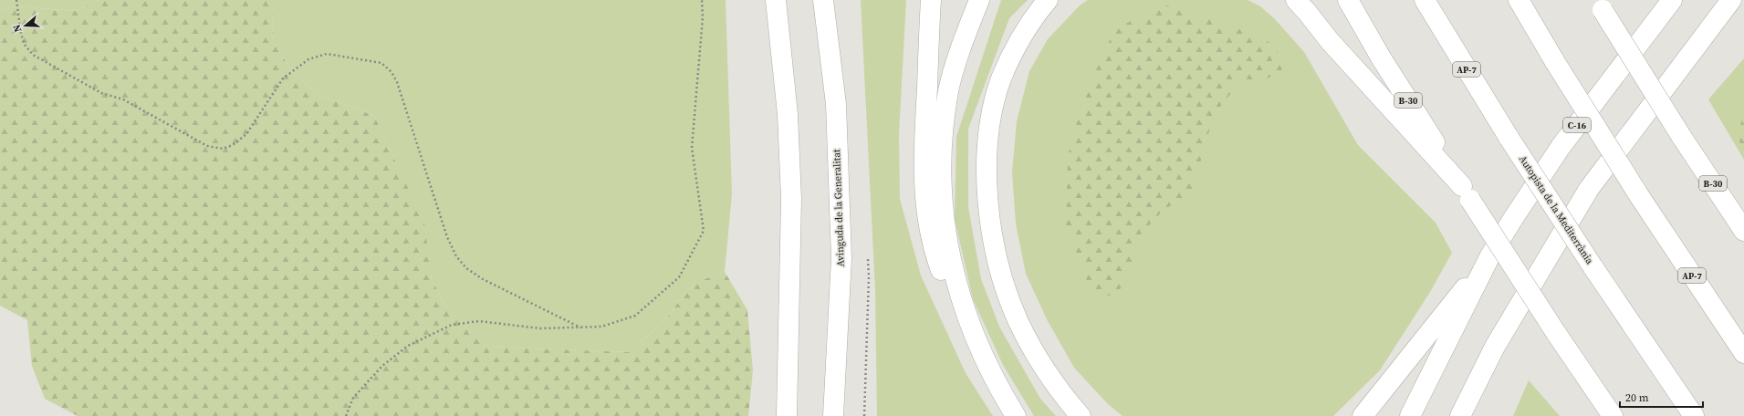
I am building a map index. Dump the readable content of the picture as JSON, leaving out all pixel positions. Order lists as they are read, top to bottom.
{
  "streets": {
    "main road": [
      "AP-7",
      "B-30",
      "C-16",
      "Avinguda de la Generalitat",
      "Autopista de la Mediterrània"
    ]
  },
  "scale_bar": "20 m",
  "north": "left"
}
